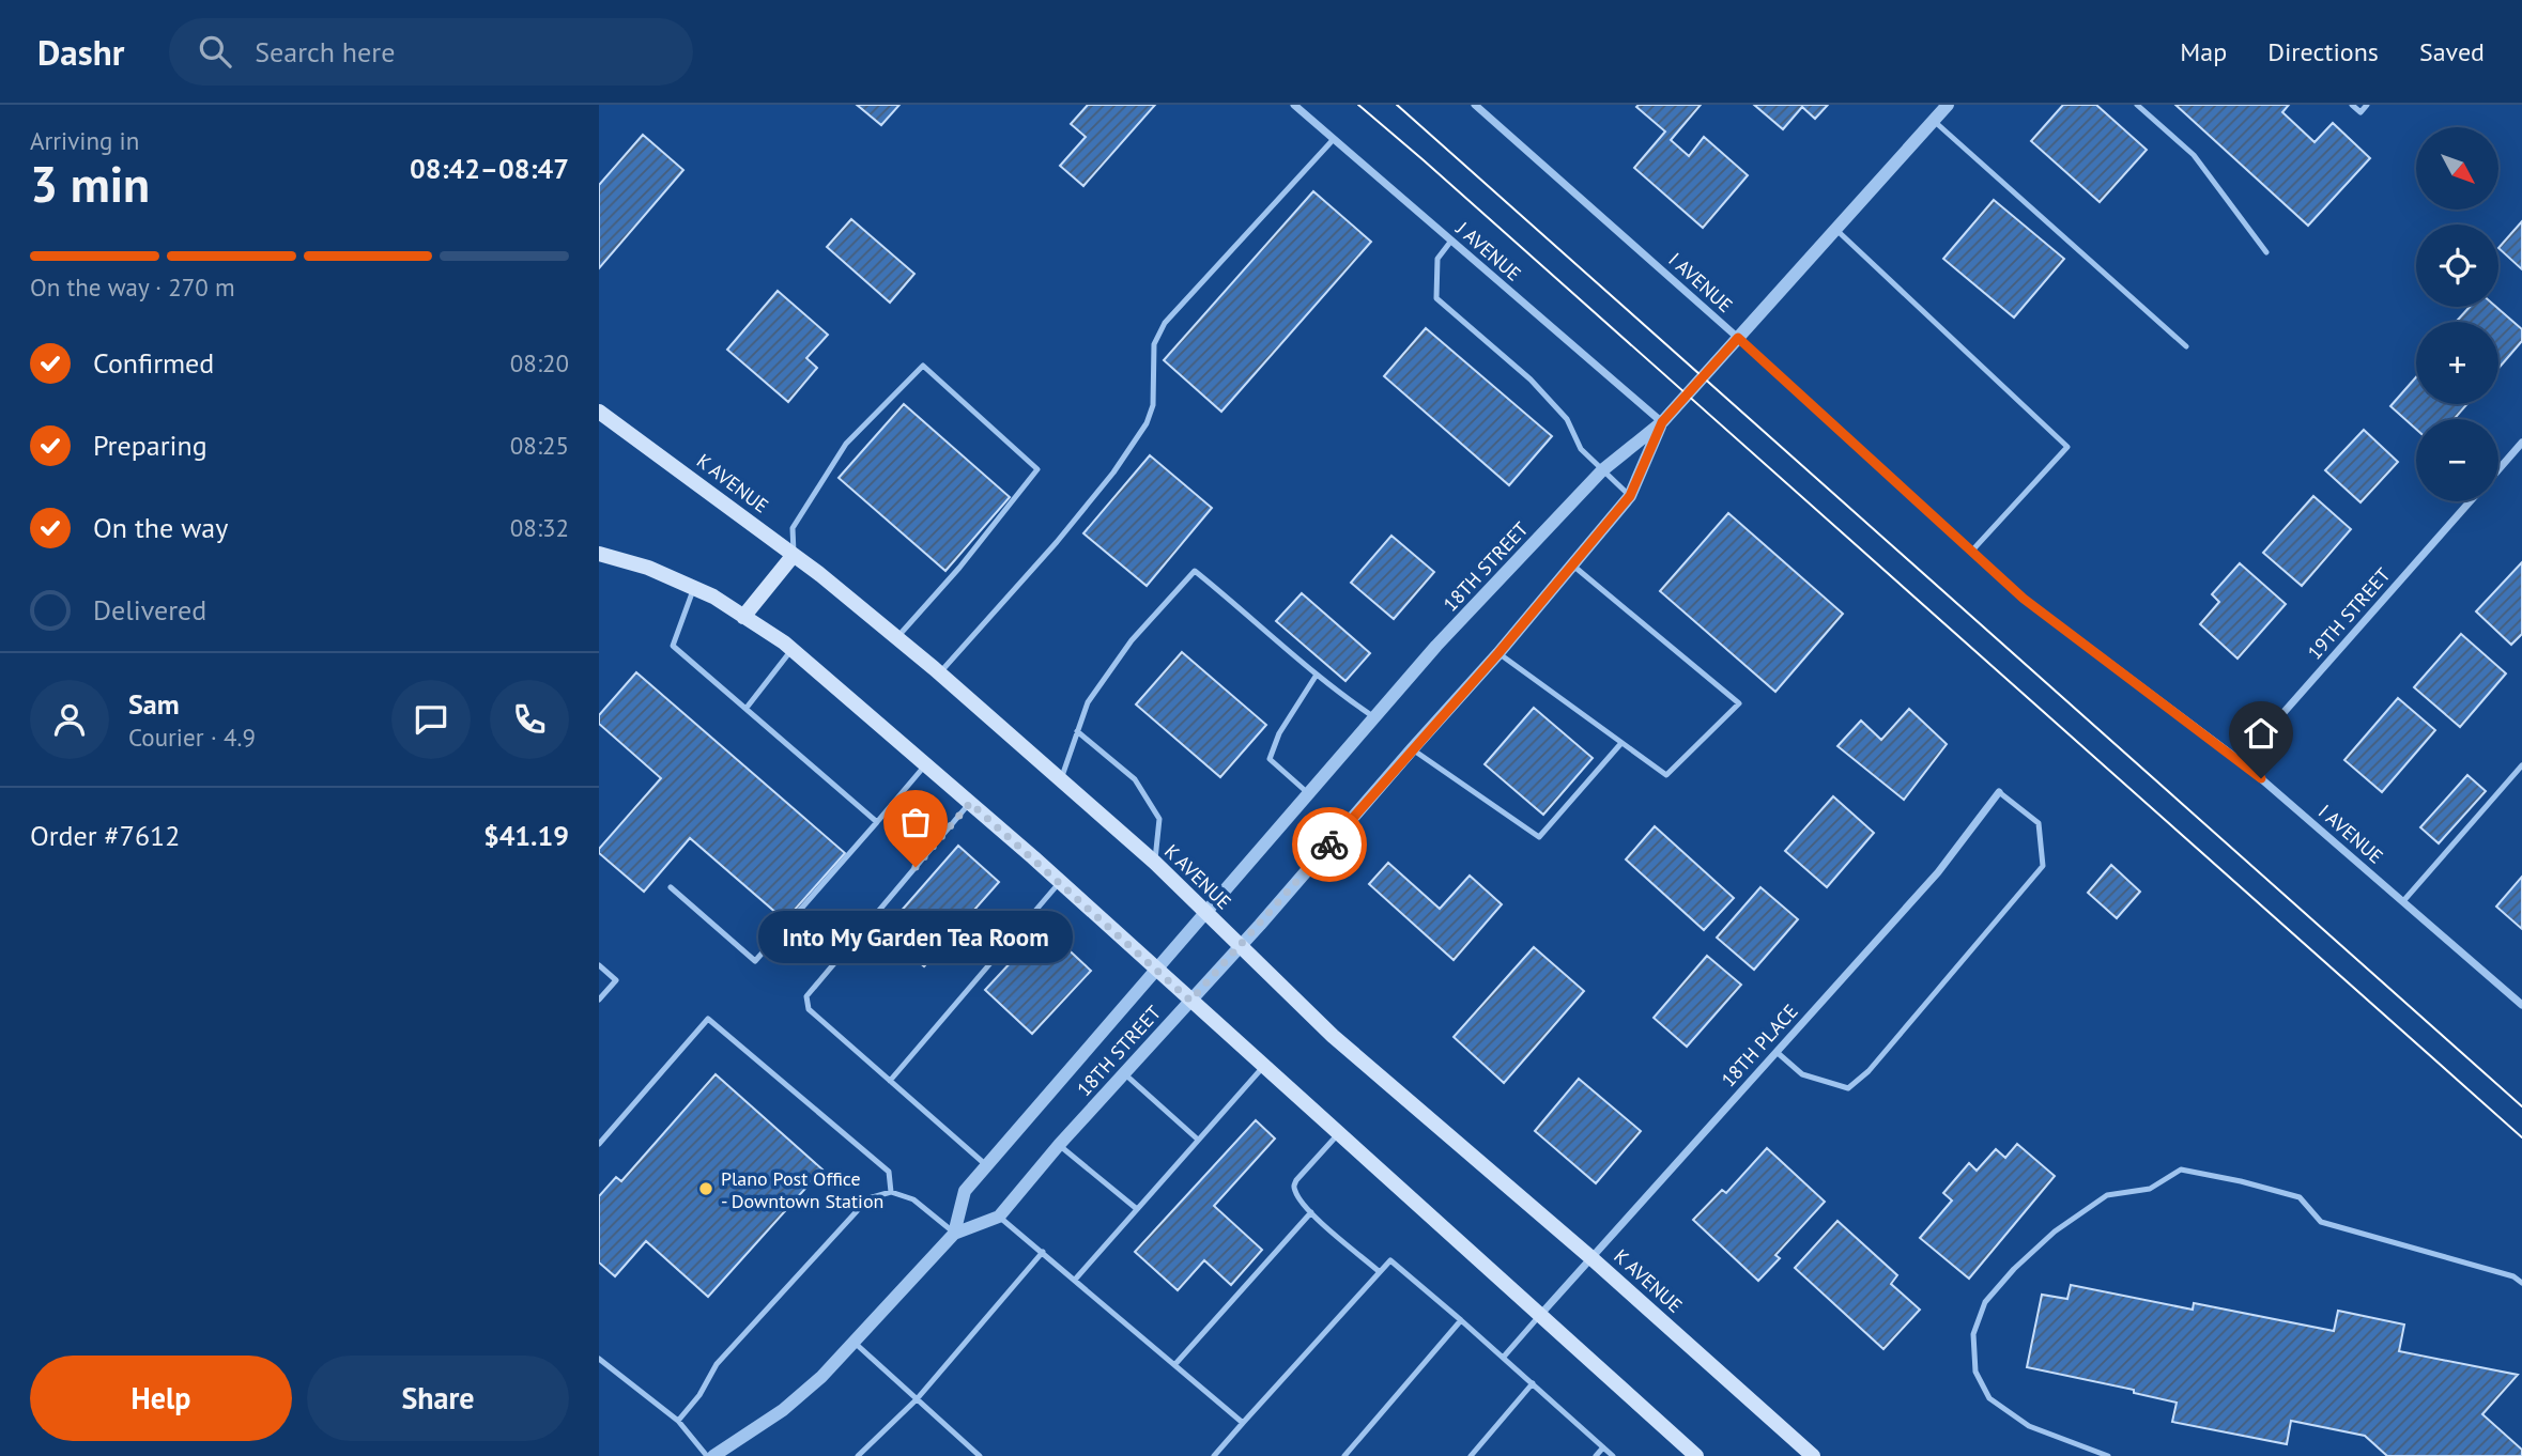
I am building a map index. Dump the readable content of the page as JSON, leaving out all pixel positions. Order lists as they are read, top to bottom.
{
  "streets": {
    "main road": ["K AVENUE"],
    "street": [
      "J AVENUE",
      "I AVENUE",
      "18TH STREET",
      "19TH STREET",
      "18TH PLACE"
    ]
  },
  "crossings": [
    ["J AVENUE", "18TH STREET"],
    ["I AVENUE", "18TH STREET"],
    ["I AVENUE", "19TH STREET"],
    ["K AVENUE", "18TH STREET"],
    ["K AVENUE", "18TH PLACE"]
  ],
  "places": ["Into My Garden Tea Room", "Plano Post Office - Downtown Station"],
  "north": "bottom right",
  "page": {
    "header": "Dashr",
    "search": "Search here",
    "nav": ["Map", "Directions", "Saved"],
    "heading": ["3 min", "Arriving in", "08:42–08:47"],
    "panel": [
      "Sam",
      "Courier · 4.9",
      "Order #7612",
      "$41.19"
    ],
    "map_buttons": ["+", "−"],
    "bar": "On the way · 270 m",
    "list": [
      ["Confirmed", "08:20"],
      ["Preparing", "08:25"],
      ["On the way", "08:32"],
      "Delivered"
    ],
    "bubble": "Into My Garden Tea Room",
    "buttons": ["Help", "Share"]
  }
}
